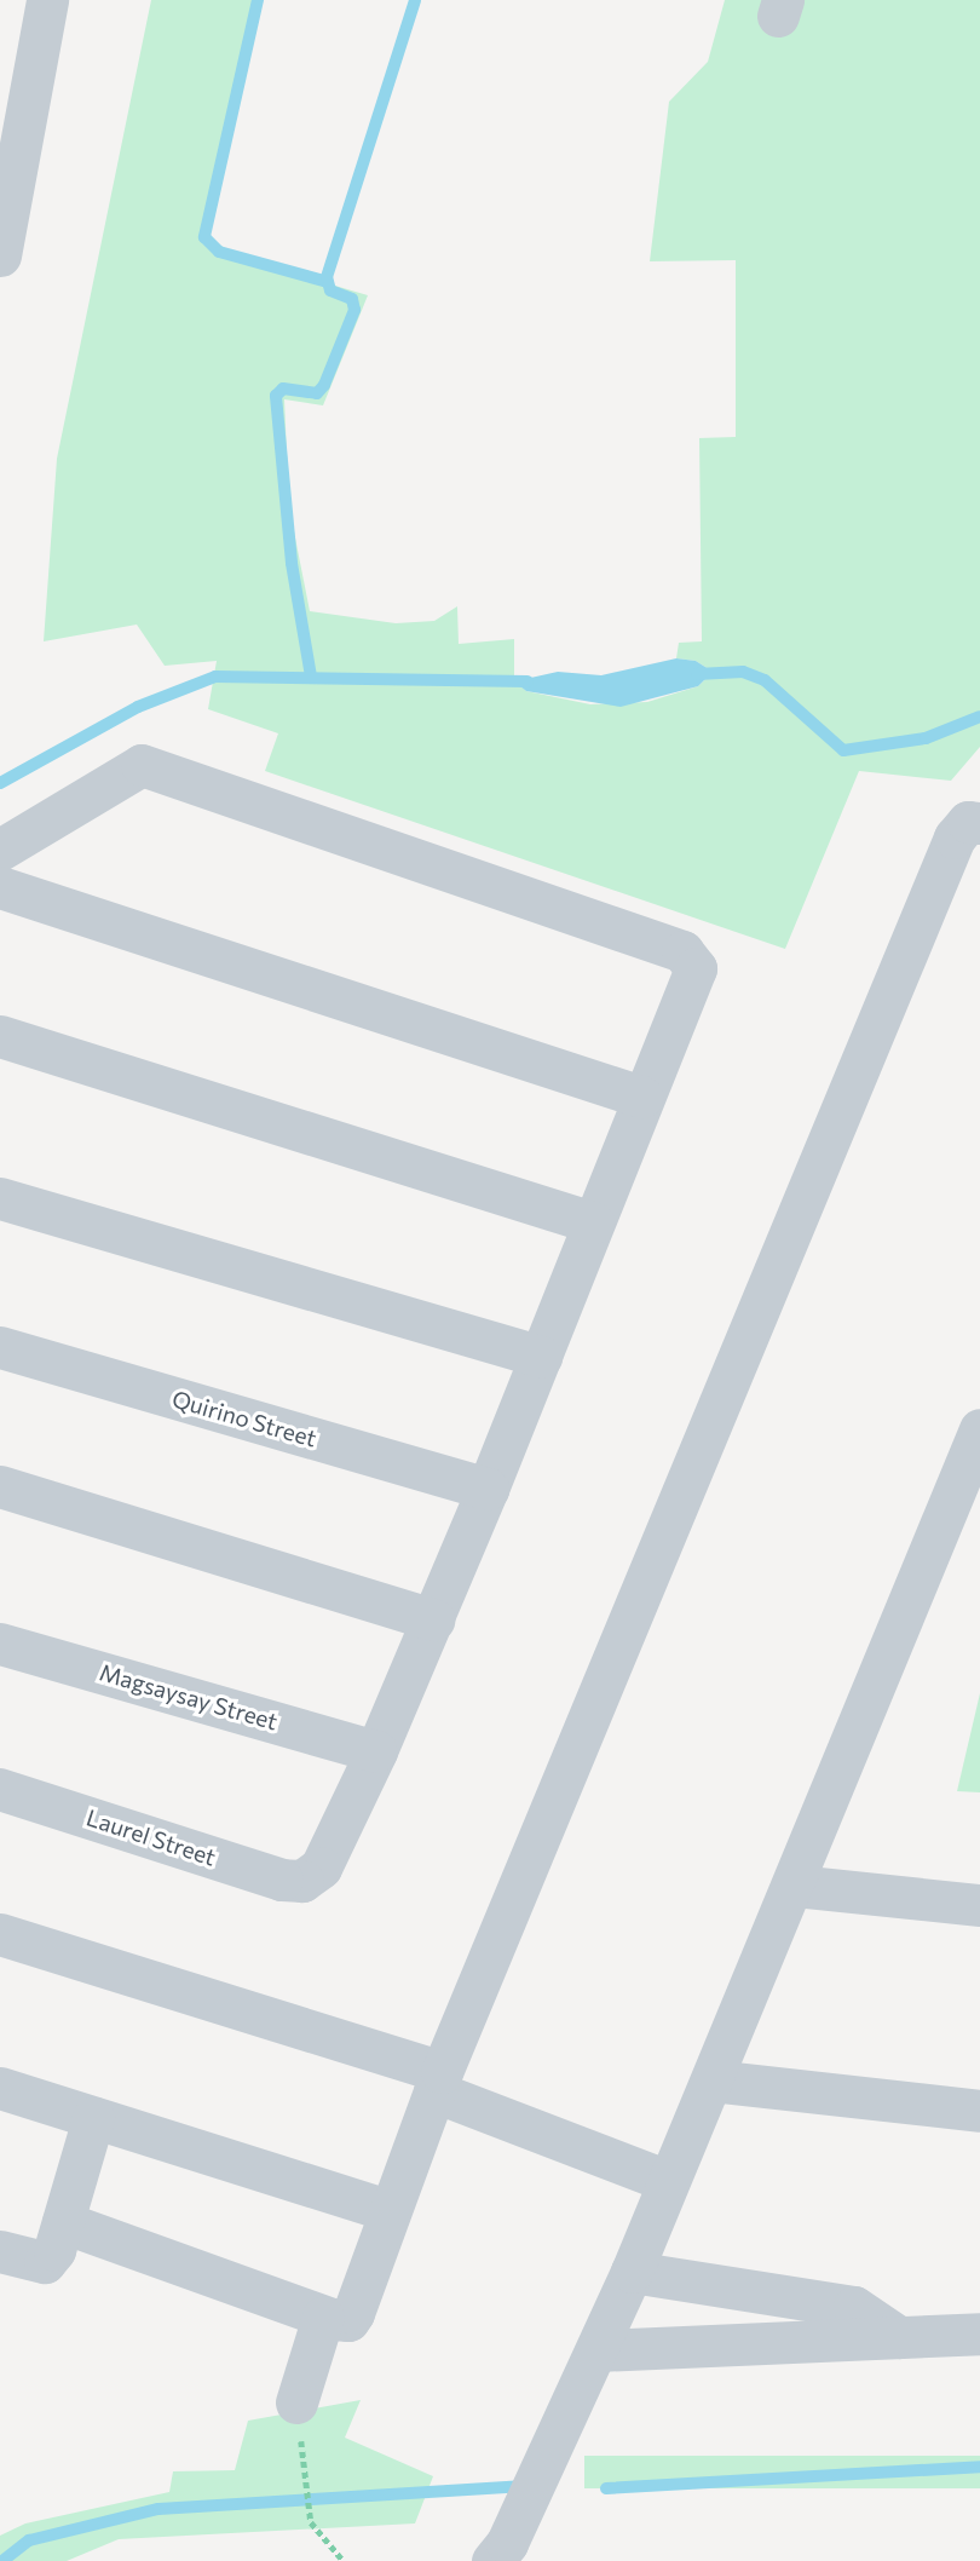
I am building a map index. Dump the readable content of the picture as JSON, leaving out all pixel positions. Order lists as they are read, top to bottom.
{
  "streets": {
    "street": ["Quirino Street", "Magsaysay Street", "Laurel Street"]
  },
  "crossings": [
    ["Magsaysay Street", "Laurel Street"]
  ]
}
